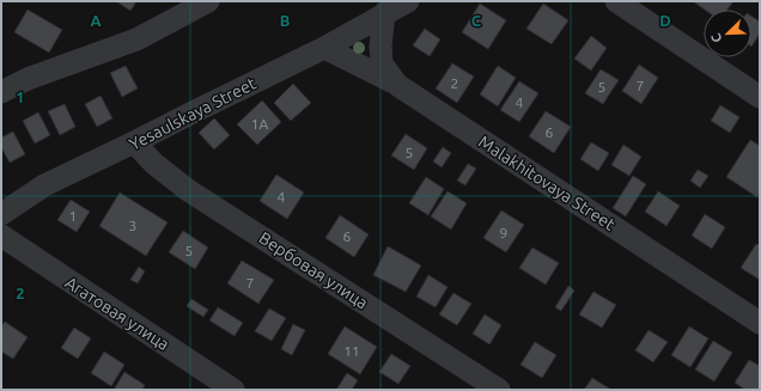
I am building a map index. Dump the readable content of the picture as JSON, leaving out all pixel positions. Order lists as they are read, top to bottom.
{
  "streets": {
    "street": [
      "Yesaulskaya Street",
      "Malakhitovaya Street",
      "Вербовая улица",
      "Агатовая улица"
    ]
  },
  "crossings": [
    ["Yesaulskaya Street", "Malakhitovaya Street"],
    ["Yesaulskaya Street", "Вербовая улица"]
  ],
  "house_numbers": [
    "2",
    "7",
    "5",
    "4",
    "1А",
    "6",
    "5",
    "4",
    "1",
    "3",
    "9",
    "6",
    "5",
    "7",
    "11"
  ],
  "north": "bottom left",
  "grid": {
    "columns": [
      "A",
      "B",
      "C",
      "D"
    ],
    "rows": ["1", "2"]
  }
}
